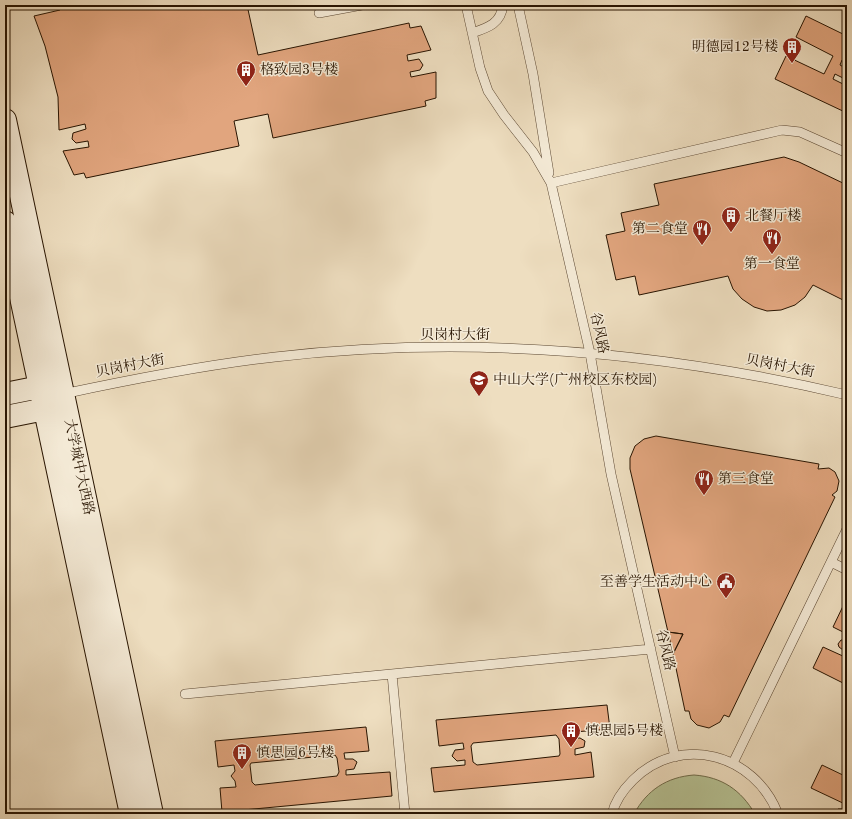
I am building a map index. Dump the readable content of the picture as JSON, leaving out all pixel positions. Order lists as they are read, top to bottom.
{
  "streets": {
    "main road": ["大学城中大西路"],
    "lane": ["谷风路", "贝岗村大街"]
  },
  "crossings": [
    ["谷风路", "贝岗村大街"],
    ["贝岗村大街", "大学城中大西路"]
  ],
  "places": {
    "building": [
      "明德园12号楼",
      "格致园3号楼",
      "北餐厅楼",
      "慎思园5号楼",
      "慎思园6号楼"
    ],
    "restaurant": ["第二食堂", "第一食堂", "第三食堂"],
    "school or university": ["中山大学(广州校区东校园)"],
    "public building": ["至善学生活动中心"]
  }
}
